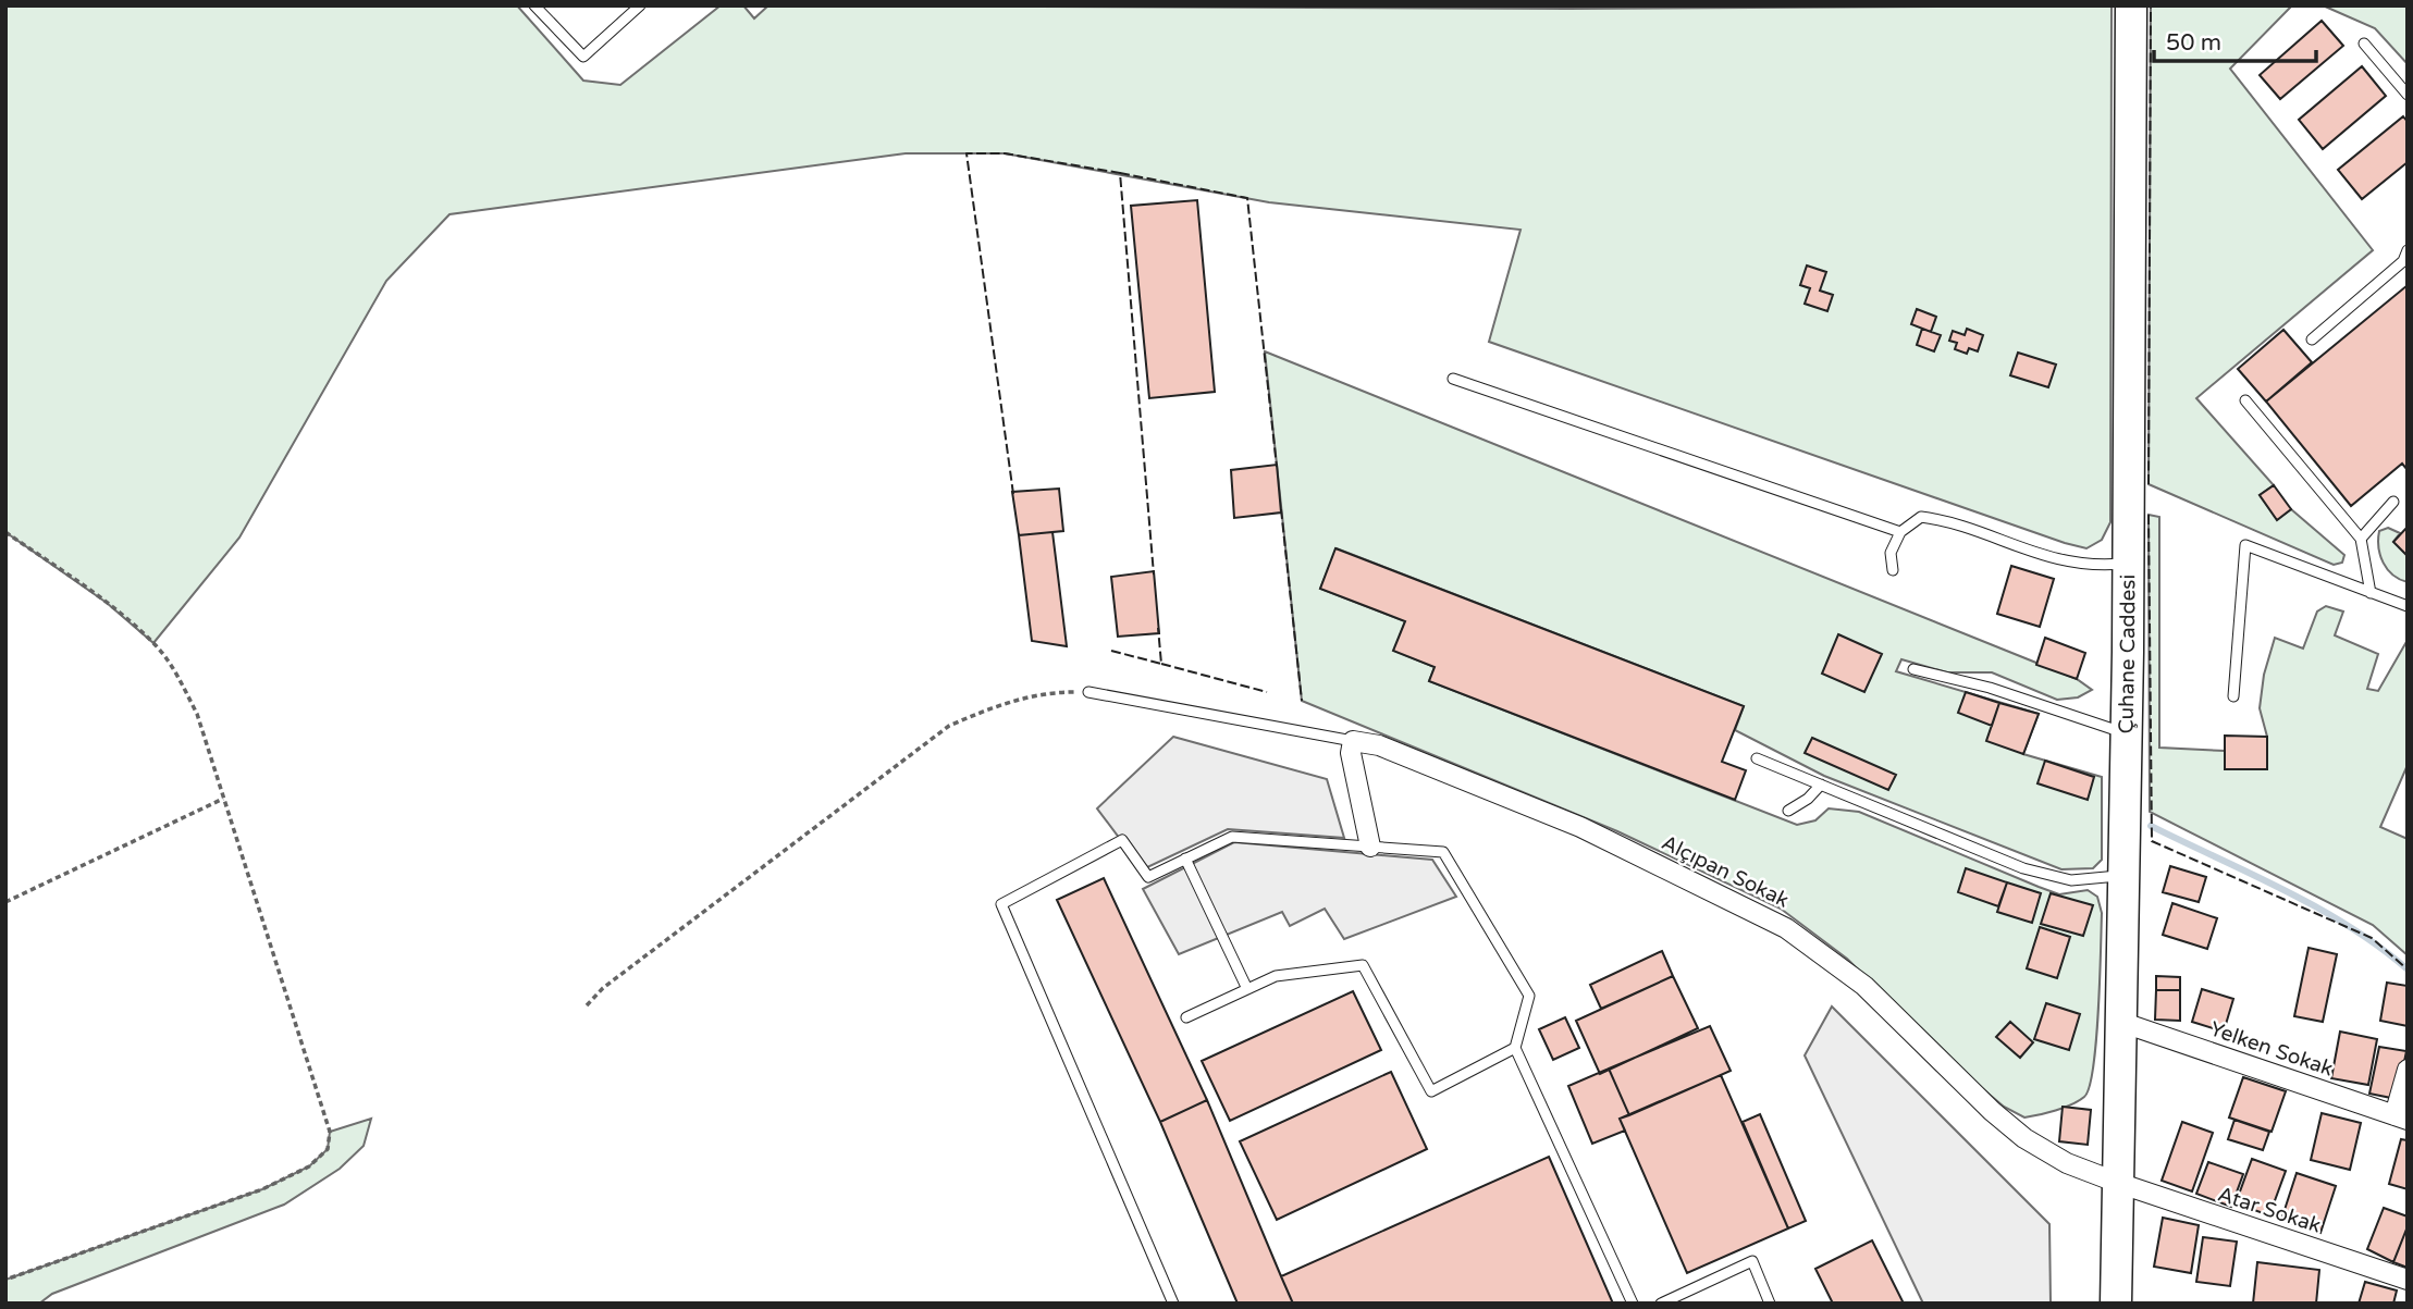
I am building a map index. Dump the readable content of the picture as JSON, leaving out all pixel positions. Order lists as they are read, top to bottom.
{
  "streets": {
    "main road": ["Çuhane Caddesi"],
    "street": ["Alçıpan Sokak", "Yelken Sokak", "Atar Sokak"]
  },
  "crossings": [
    ["Çuhane Caddesi", "Alçıpan Sokak"],
    ["Çuhane Caddesi", "Yelken Sokak"],
    ["Çuhane Caddesi", "Atar Sokak"],
    ["Alçıpan Sokak", "Atar Sokak"]
  ],
  "scale_bar": "50 m"
}
